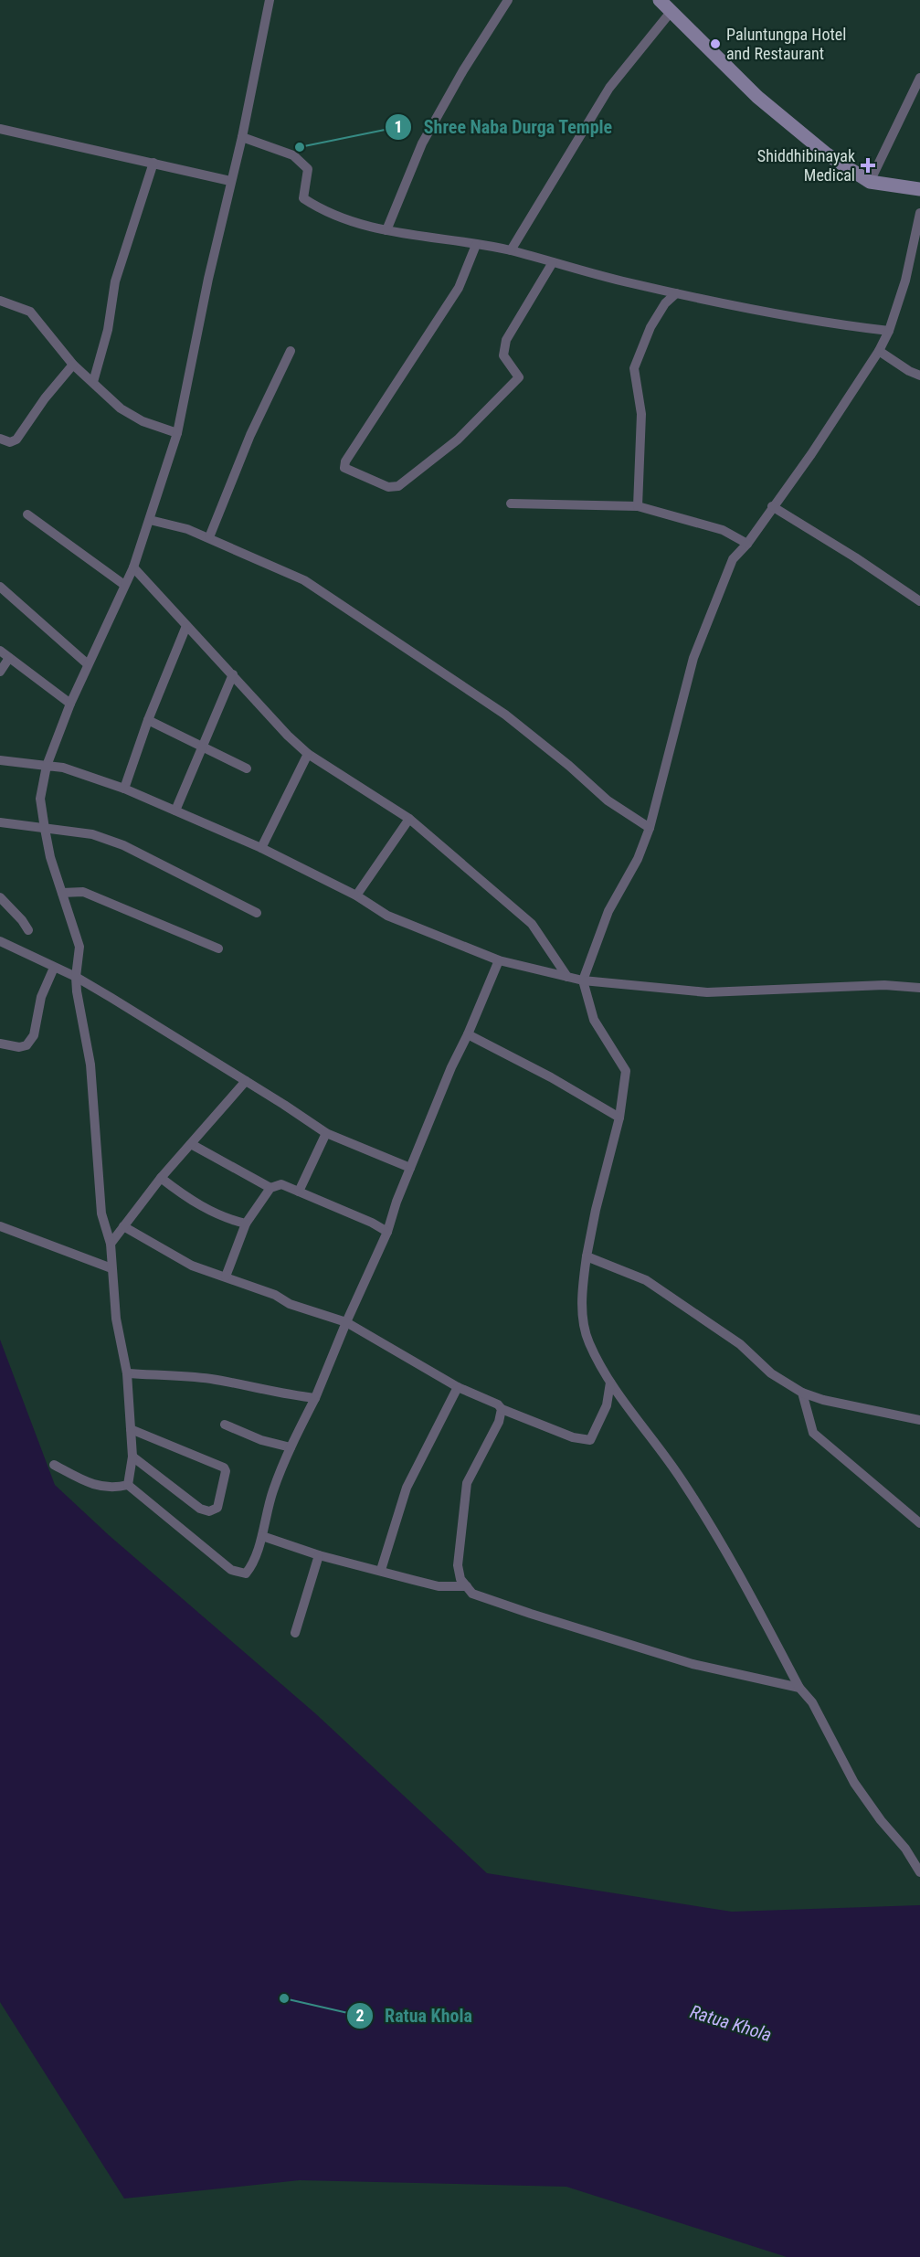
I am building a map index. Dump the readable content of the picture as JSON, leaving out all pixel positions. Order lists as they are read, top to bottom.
{
  "water": ["Ratua Khola"],
  "places": {
    "other": ["Paluntungpa Hotel and Restaurant", "Shree Naba Durga Temple", "Ratua Khola"],
    "health": ["Shiddhibinayak Medical"]
  }
}
